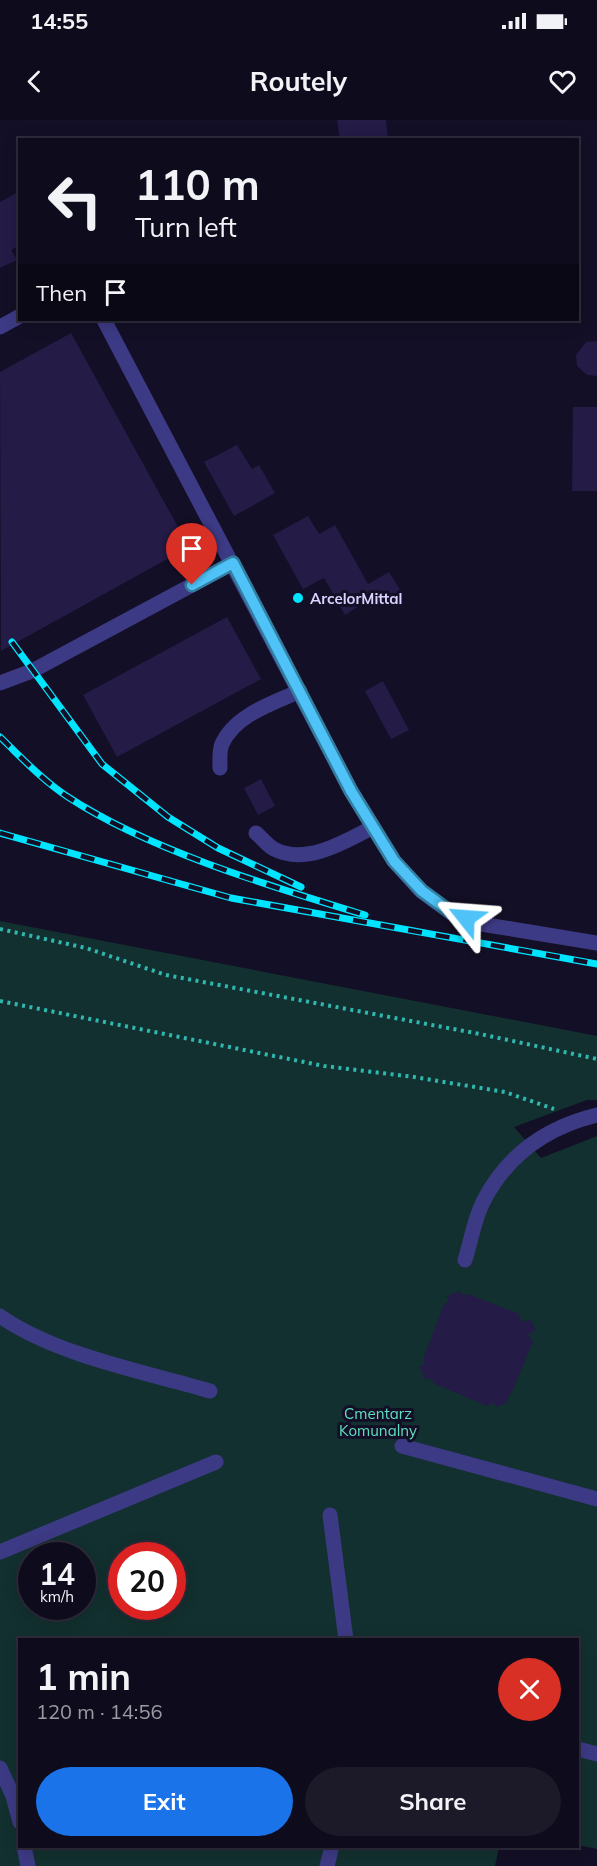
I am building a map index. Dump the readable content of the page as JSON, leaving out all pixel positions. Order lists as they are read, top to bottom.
{
  "parks": ["Cmentarz Komunalny"],
  "places": ["ArcelorMittal"],
  "page": {
    "status": "14:55",
    "header": "Routely",
    "turn": ["110 m", "Turn left"],
    "then": "Then",
    "speed": "14 km/h",
    "limit": "20",
    "heading": ["1 min", "120 m · 14:56"],
    "buttons": ["Exit", "Share"]
  }
}
